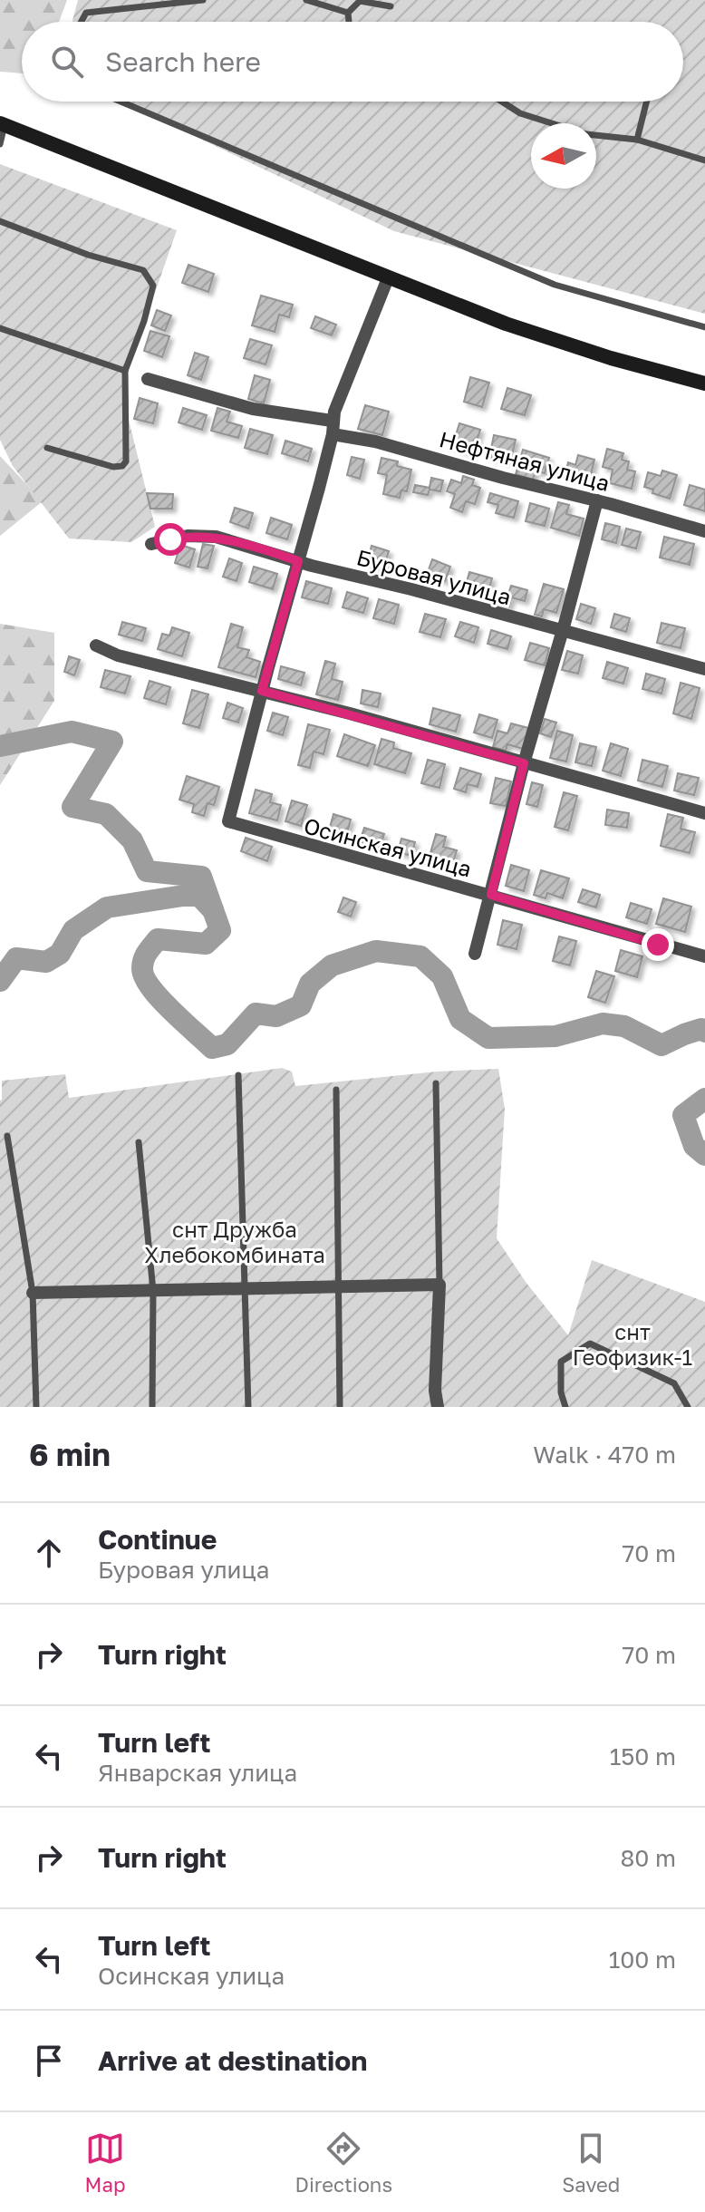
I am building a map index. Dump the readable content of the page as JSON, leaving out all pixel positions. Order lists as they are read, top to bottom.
{
  "streets": {
    "street": ["Нефтяная улица", "Буровая улица", "Осинская улица"]
  },
  "parks": ["снт Дружба Хлебокомбината", "снт Геофизик-1"],
  "north": "left",
  "page": {
    "search": "Search here",
    "heading": ["6 min", "Walk · 470 m"],
    "list": [
      ["Continue", "Буровая улица", "70 m"],
      ["Turn right", "70 m"],
      ["Turn left", "Январская улица", "150 m"],
      ["Turn right", "80 m"],
      ["Turn left", "Осинская улица", "100 m"],
      "Arrive at destination"
    ],
    "nav": ["Map", "Directions", "Saved"]
  }
}
